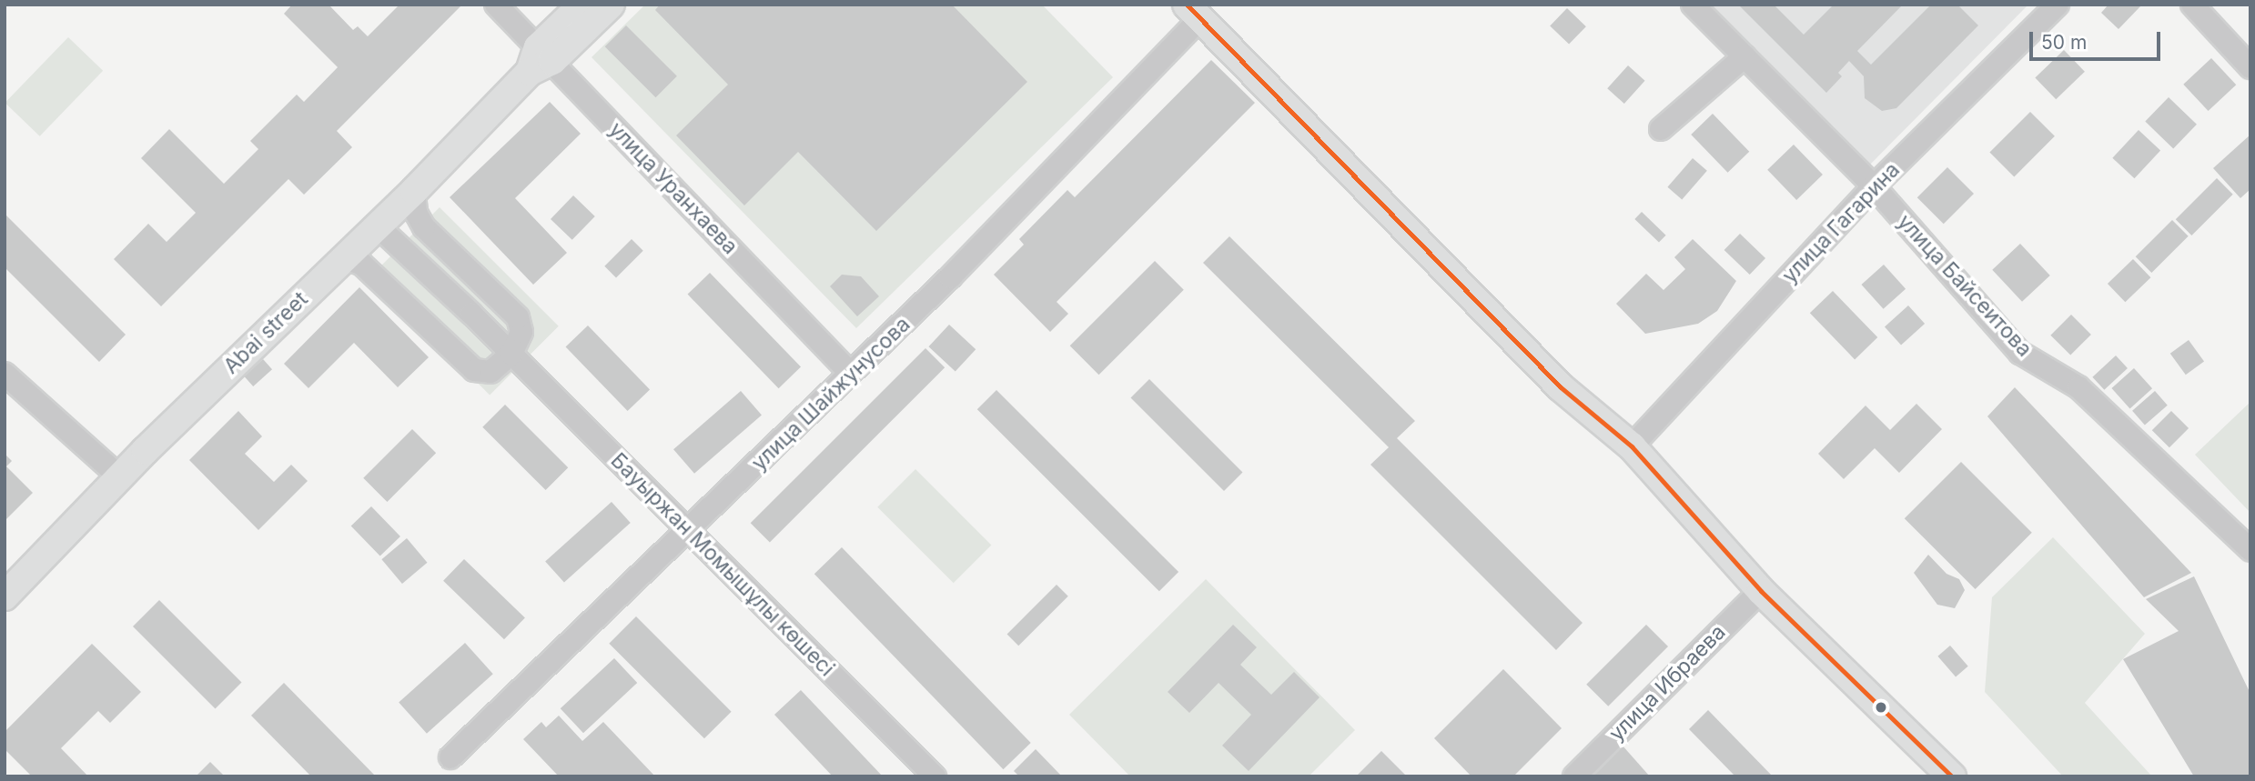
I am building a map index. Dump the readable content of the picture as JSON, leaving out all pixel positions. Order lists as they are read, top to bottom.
{
  "streets": {
    "main road": ["Abai street"],
    "street": [
      "улица Уранхаева",
      "улица Гагарина",
      "улица Байсеитова",
      "улица Шайжунусова",
      "Бауыржан Момышұлы көшесі",
      "улица Ибраева"
    ]
  },
  "crossings": [
    ["улица Уранхаева", "Abai street"],
    ["улица Уранхаева", "улица Шайжунусова"],
    ["улица Гагарина", "улица Байсеитова"],
    ["Abai street", "Бауыржан Момышұлы көшесі"],
    ["улица Шайжунусова", "Бауыржан Момышұлы көшесі"]
  ],
  "scale_bar": "50 m"
}
